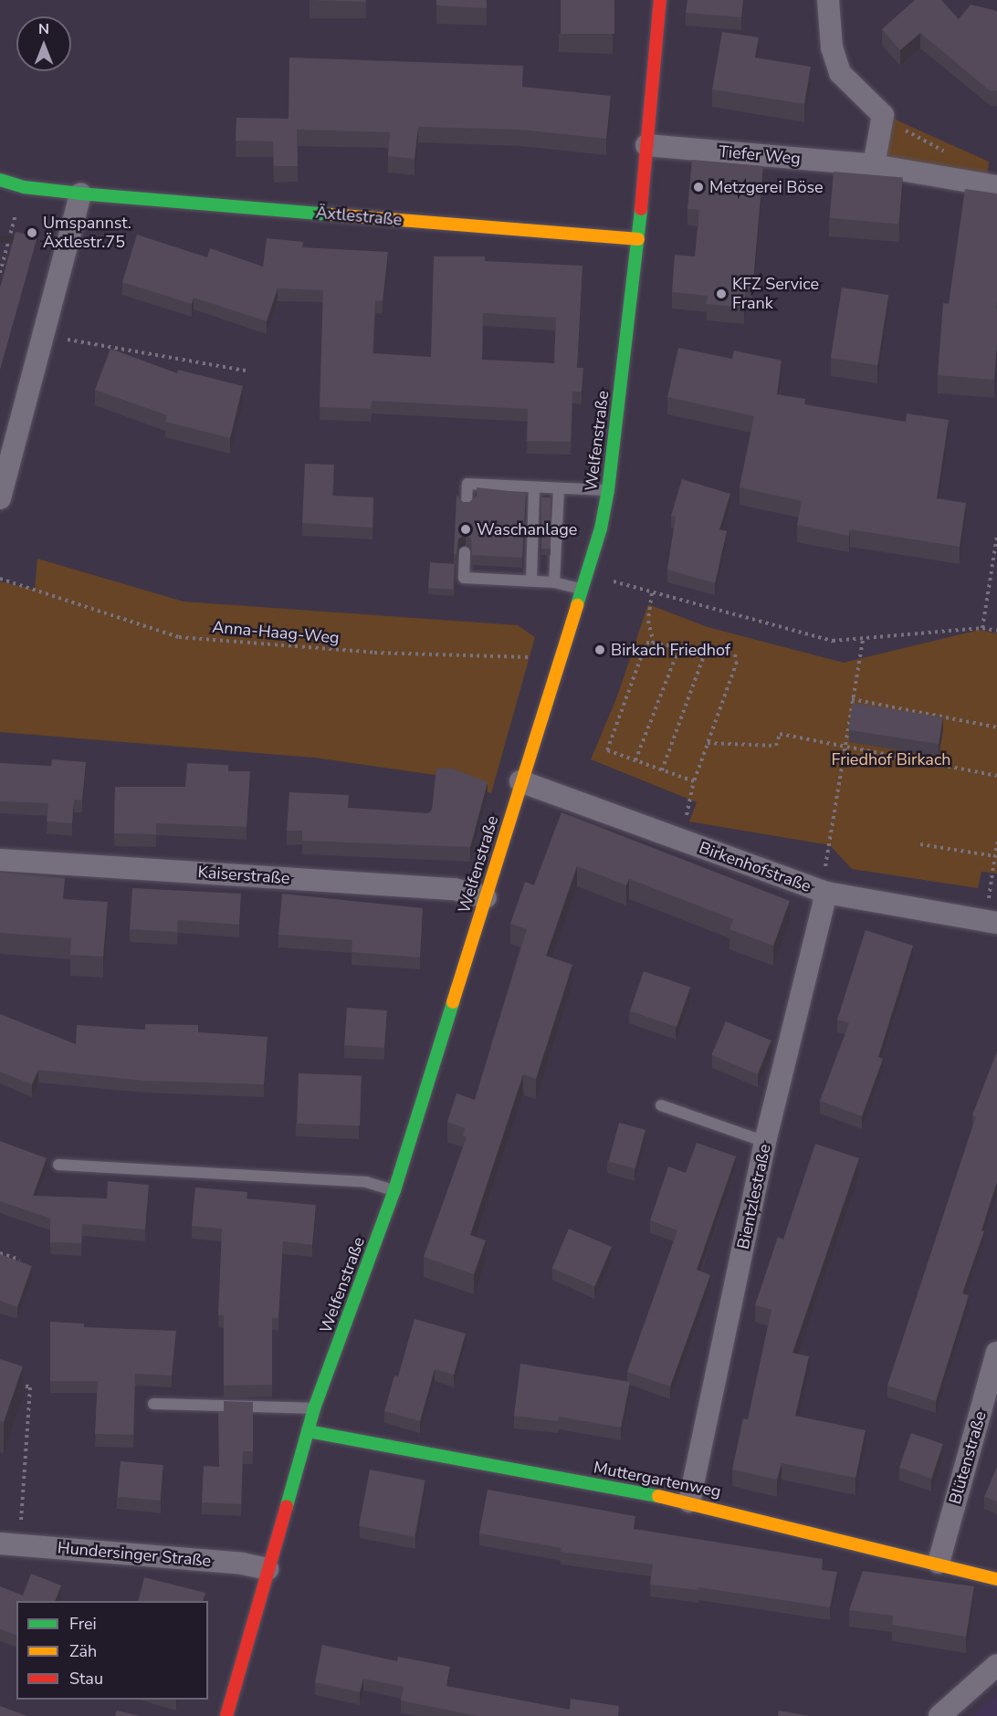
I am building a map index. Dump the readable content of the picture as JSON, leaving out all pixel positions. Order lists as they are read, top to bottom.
{
  "streets": {
    "street": [
      "Tiefer Weg",
      "Äxtlestraße",
      "Welfenstraße",
      "Birkenhofstraße",
      "Kaiserstraße",
      "Bientzlestraße",
      "Blütenstraße",
      "Muttergartenweg",
      "Hundersinger Straße"
    ],
    "path": ["Anna-Haag-Weg"]
  },
  "crossings": [
    ["Tiefer Weg", "Welfenstraße"],
    ["Äxtlestraße", "Welfenstraße"],
    ["Welfenstraße", "Anna-Haag-Weg"],
    ["Welfenstraße", "Birkenhofstraße"],
    ["Welfenstraße", "Kaiserstraße"],
    ["Welfenstraße", "Muttergartenweg"],
    ["Welfenstraße", "Hundersinger Straße"],
    ["Birkenhofstraße", "Bientzlestraße"],
    ["Bientzlestraße", "Muttergartenweg"],
    ["Blütenstraße", "Muttergartenweg"]
  ],
  "parks": ["Friedhof Birkach"],
  "places": [
    "Metzgerei Böse",
    "Umspannst. Äxtlestr.75",
    "KFZ Service Frank",
    "Waschanlage",
    "Birkach Friedhof"
  ],
  "legend": ["Frei", "Zäh", "Stau"],
  "north": "top"
}
